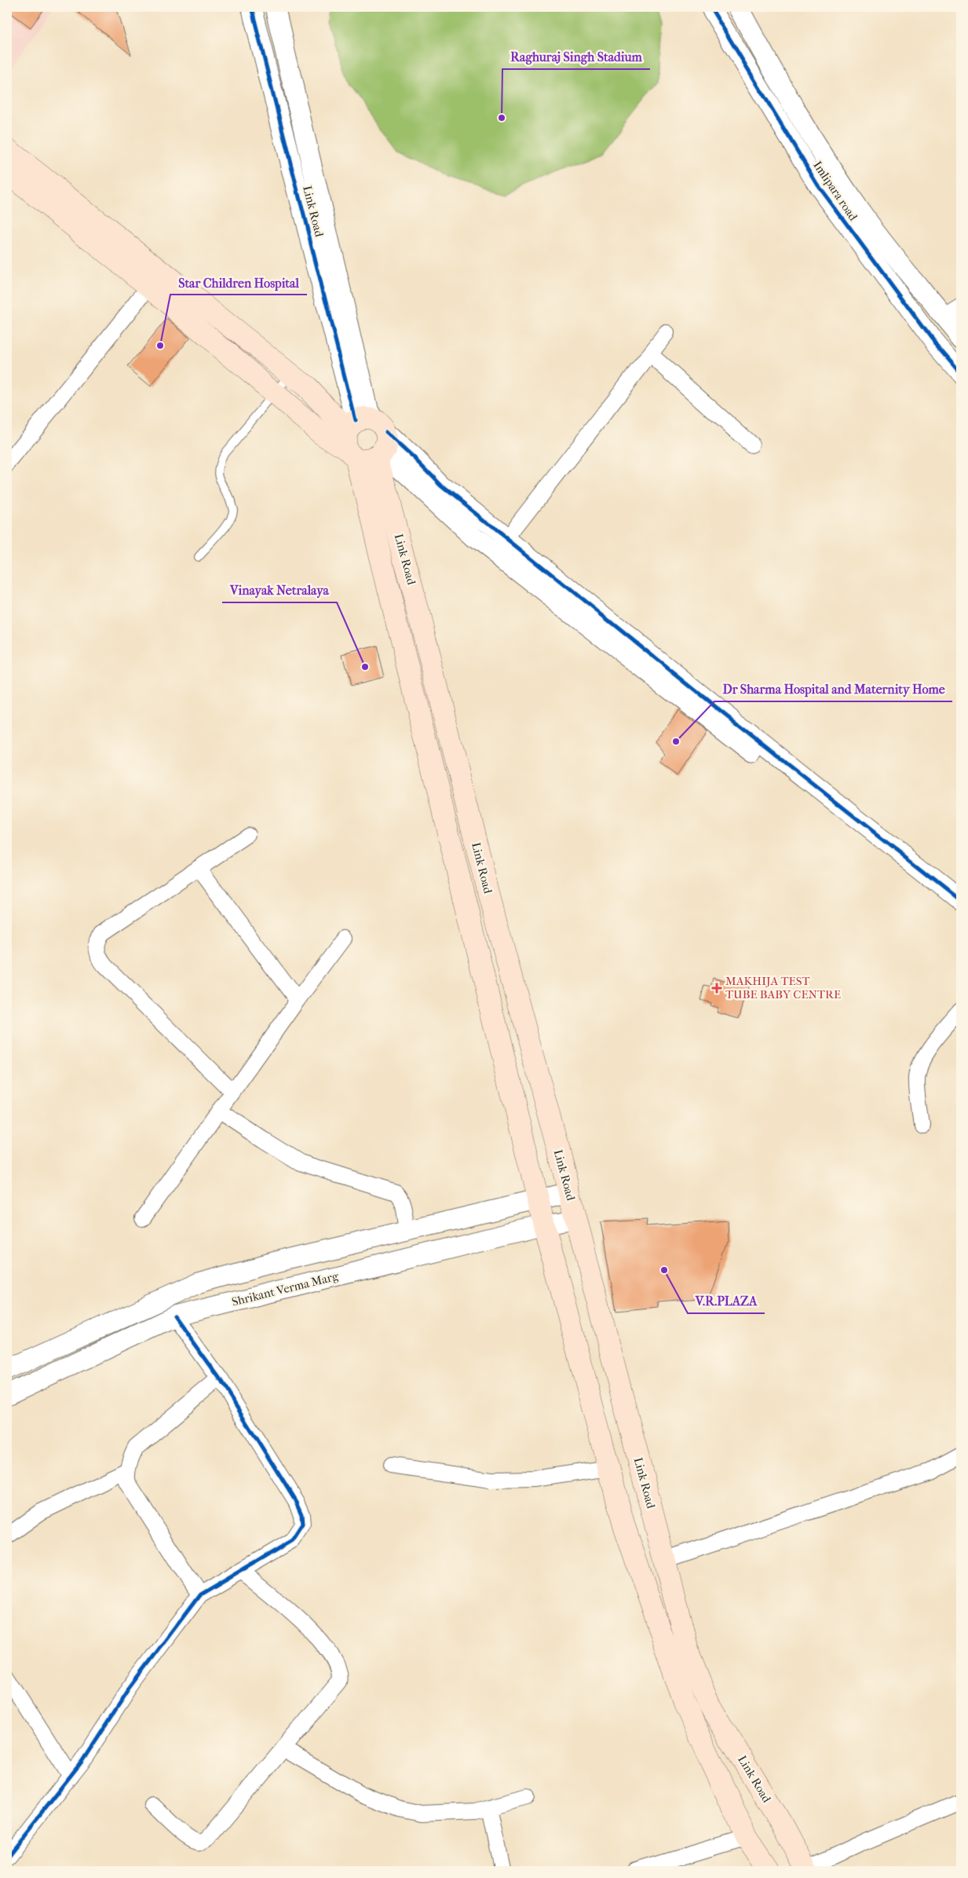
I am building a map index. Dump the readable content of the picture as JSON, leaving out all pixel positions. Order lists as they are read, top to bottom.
{
  "streets": {
    "main road": ["Link Road"],
    "street": ["Imlipara road", "Shrikant Verma Marg"]
  },
  "crossings": [
    ["Link Road", "Shrikant Verma Marg"]
  ],
  "places": {
    "other": [
      "Raghuraj Singh Stadium",
      "Star Children Hospital",
      "Vinayak Netralaya",
      "Dr Sharma Hospital and Maternity Home",
      "V.R.PLAZA"
    ],
    "health": ["MAKHIJA TEST TUBE BABY CENTRE"]
  }
}
